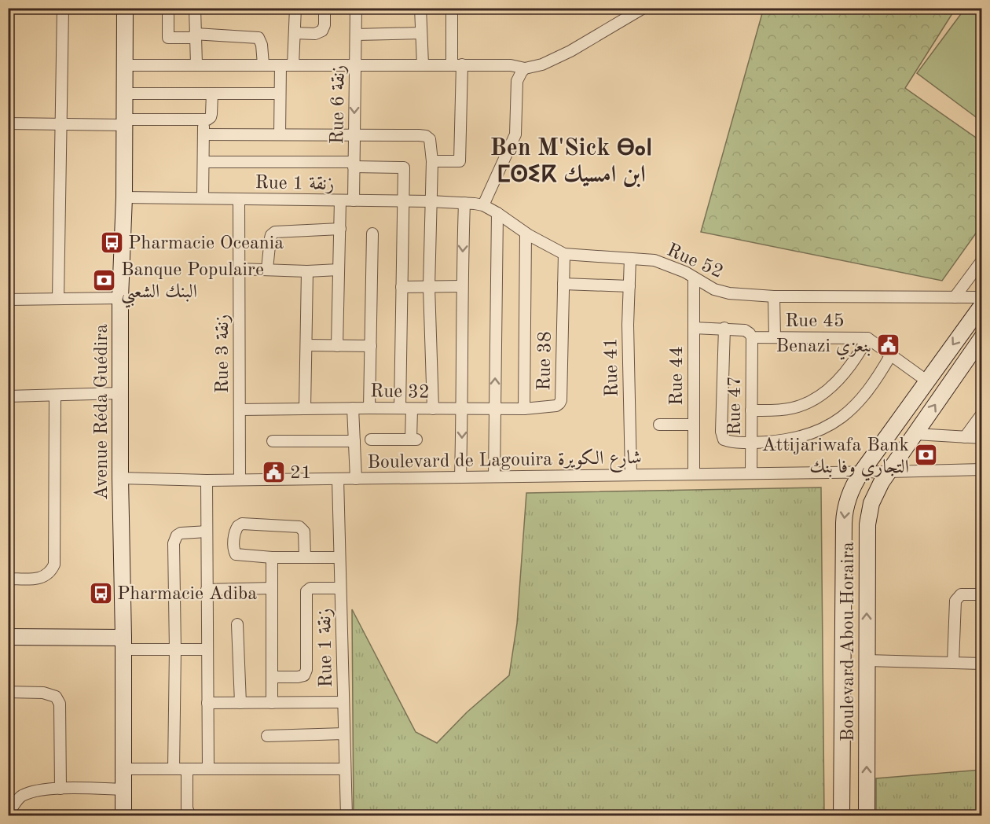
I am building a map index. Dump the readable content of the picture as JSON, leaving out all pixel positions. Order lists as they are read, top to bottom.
{
  "streets": {
    "main road": ["Avenue Réda Guédira", "Boulevard Abou Horaira"],
    "street": [
      "Rue 6 زنقة",
      "Rue 1 زنقة",
      "Rue 52",
      "Rue 45",
      "Rue 3 زنقة",
      "Rue 38",
      "Rue 41",
      "Rue 44",
      "Rue 32",
      "Rue 47",
      "Boulevard de Lagouira شارع الكويرة"
    ]
  },
  "crossings": [
    ["Rue 6 زنقة", "Rue 1 زنقة"],
    ["Rue 1 زنقة", "Rue 52"],
    ["Rue 1 زنقة", "Rue 3 زنقة"],
    ["Rue 1 زنقة", "Avenue Réda Guédira"],
    ["Rue 1 زنقة", "Boulevard de Lagouira شارع الكويرة"],
    ["Rue 52", "Rue 38"],
    ["Rue 52", "Rue 41"],
    ["Rue 52", "Rue 44"],
    ["Rue 45", "Rue 44"],
    ["Rue 45", "Rue 47"],
    ["Rue 45", "Boulevard Abou Horaira"],
    ["Rue 3 زنقة", "Rue 32"],
    ["Rue 3 زنقة", "Boulevard de Lagouira شارع الكويرة"],
    ["Rue 38", "Rue 32"],
    ["Rue 41", "Boulevard de Lagouira شارع الكويرة"],
    ["Rue 44", "Boulevard de Lagouira شارع الكويرة"],
    ["Rue 47", "Boulevard de Lagouira شارع الكويرة"],
    ["Avenue Réda Guédira", "Boulevard de Lagouira شارع الكويرة"],
    ["Boulevard de Lagouira شارع الكويرة", "Boulevard Abou Horaira"]
  ],
  "districts": ["Ben M'Sick ⴱⴰⵏ ⵎⵙⵉⴽ ابن امسيك"],
  "places": {
    "bus stop": ["Pharmacie Oceania", "Pharmacie Adiba"],
    "bank": ["Banque Populaire البنك الشعبي", "Attijariwafa Bank التجاري وفا بنك"],
    "public building": ["Benazi بنعزي", "21"]
  }
}
